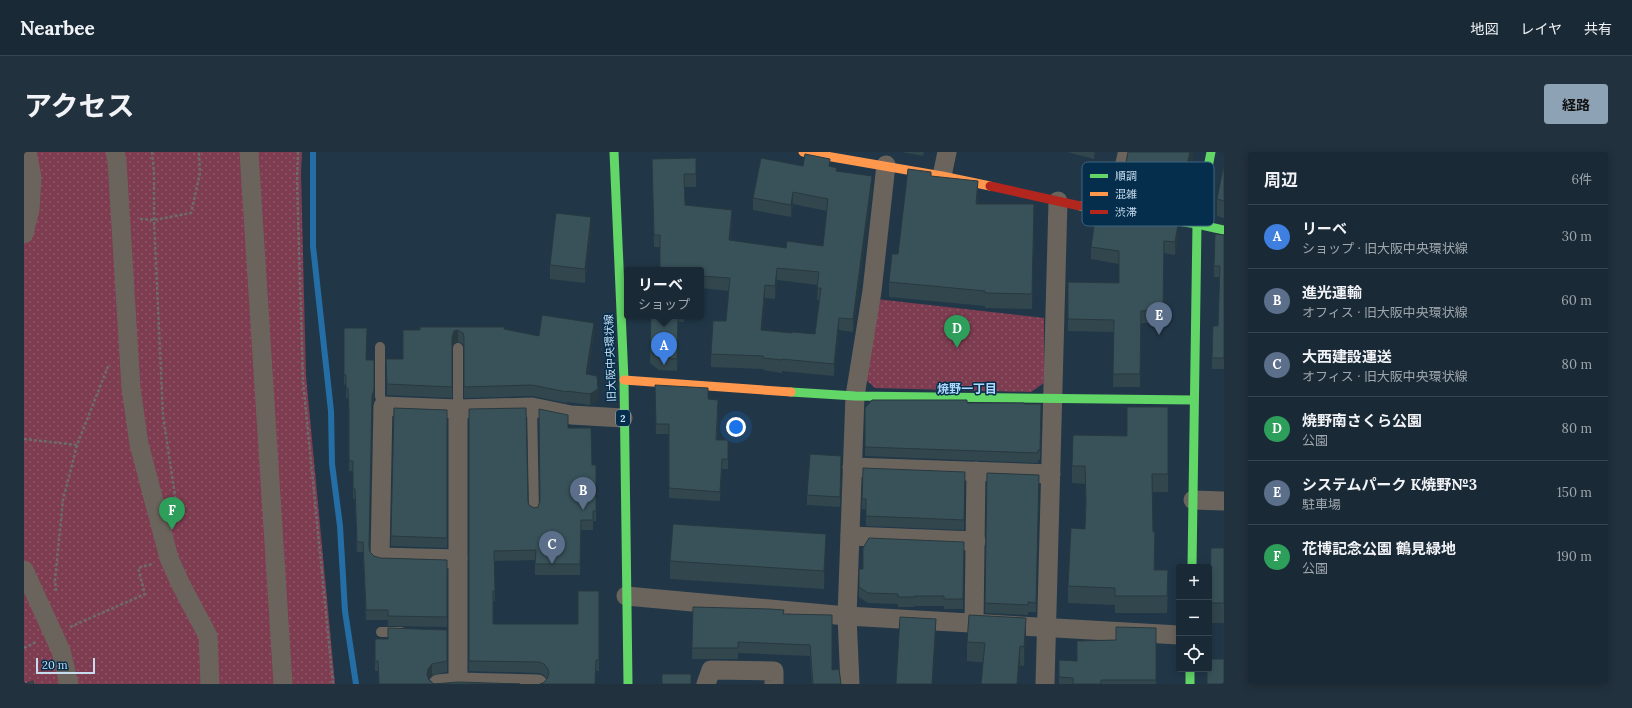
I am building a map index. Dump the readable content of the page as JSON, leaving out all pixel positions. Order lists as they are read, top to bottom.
{
  "streets": {
    "street": ["旧大阪中央環状線", "2"]
  },
  "districts": ["焼野一丁目"],
  "legend": ["順調", "混雑", "渋滞"],
  "scale_bar": "20 m",
  "page": {
    "header": "Nearbee",
    "nav": ["地図", "レイヤ", "共有"],
    "title": "アクセス",
    "buttons": "経路",
    "heading": ["周辺", "6件"],
    "list": [
      {
        "mark": "A",
        "name": "リーベ",
        "note": "ショップ · 旧大阪中央環状線",
        "value": "30 m"
      },
      {
        "mark": "B",
        "name": "進光運輸",
        "note": "オフィス · 旧大阪中央環状線",
        "value": "60 m"
      },
      {
        "mark": "C",
        "name": "大西建設運送",
        "note": "オフィス · 旧大阪中央環状線",
        "value": "80 m"
      },
      {
        "mark": "D",
        "name": "焼野南さくら公園",
        "note": "公園",
        "value": "80 m"
      },
      {
        "mark": "E",
        "name": "システムパーク K焼野№3",
        "note": "駐車場",
        "value": "150 m"
      },
      {
        "mark": "F",
        "name": "花博記念公園 鶴見緑地",
        "note": "公園",
        "value": "190 m"
      }
    ],
    "popup": ["リーベ", "ショップ"],
    "pins": [
      "E",
      "D",
      "A",
      "B",
      "F",
      "C"
    ],
    "map_buttons": ["+", "−"],
    "scale": "20 m"
  }
}
